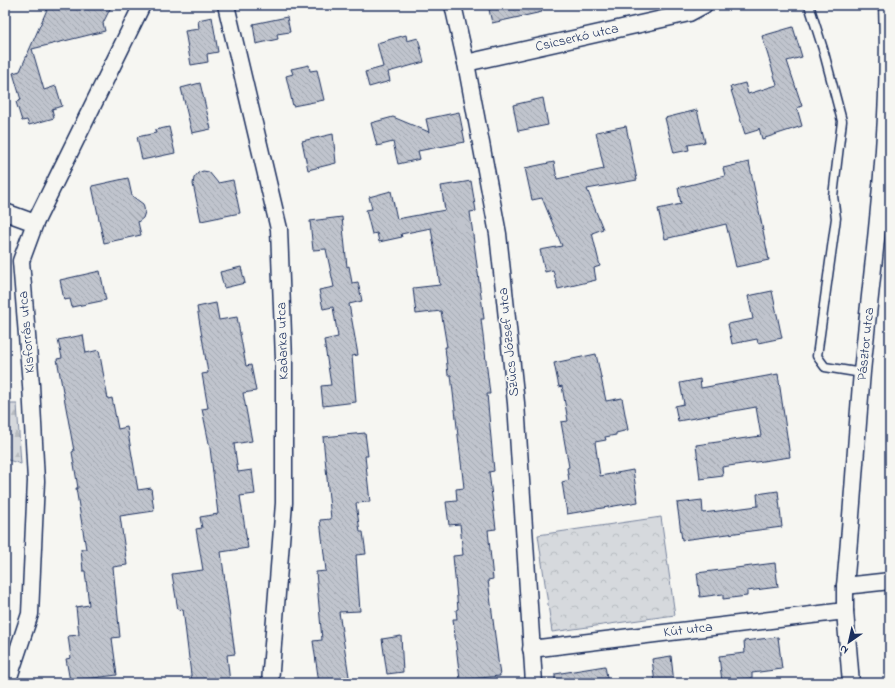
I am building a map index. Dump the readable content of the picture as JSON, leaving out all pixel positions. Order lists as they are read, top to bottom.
{
  "streets": {
    "street": [
      "Csicserkó utca",
      "Kisforrás utca",
      "Kadarka utca",
      "Szűcs József utca",
      "Pásztor utca",
      "Kút utca"
    ]
  },
  "crossings": [
    ["Csicserkó utca", "Szűcs József utca"],
    ["Szűcs József utca", "Kút utca"],
    ["Pásztor utca", "Kút utca"]
  ],
  "north": "bottom left"
}
